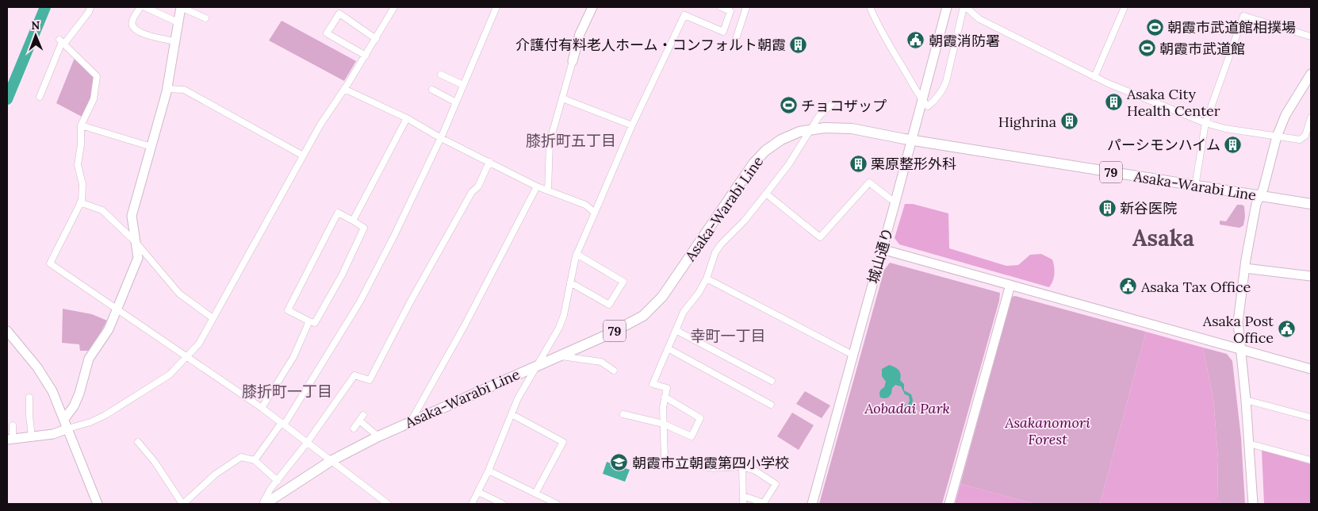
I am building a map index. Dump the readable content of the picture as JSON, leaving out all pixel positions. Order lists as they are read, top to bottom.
{
  "streets": {
    "main road": ["79", "Asaka-Warabi Line"],
    "street": ["城山通り"]
  },
  "crossings": [
    ["Asaka-Warabi Line", "城山通り"]
  ],
  "districts": [
    "膝折町五丁目",
    "Asaka",
    "幸町一丁目",
    "膝折町一丁目"
  ],
  "parks": ["Aobadai Park", "Asakanomori Forest"],
  "places": {
    "sports": ["朝霞市武道館相撲場", "朝霞市武道館", "チョコザップ"],
    "public building": ["朝霞消防署", "Asaka Tax Office", "Asaka Post Office"],
    "building": [
      "介護付有料老人ホーム・コンフォルト朝霞",
      "Asaka City Health Center",
      "Highrina",
      "パーシモンハイム",
      "栗原整形外科",
      "新谷医院"
    ],
    "school or university": ["朝霞市立朝霞第四小学校"]
  },
  "north": "top"
}
